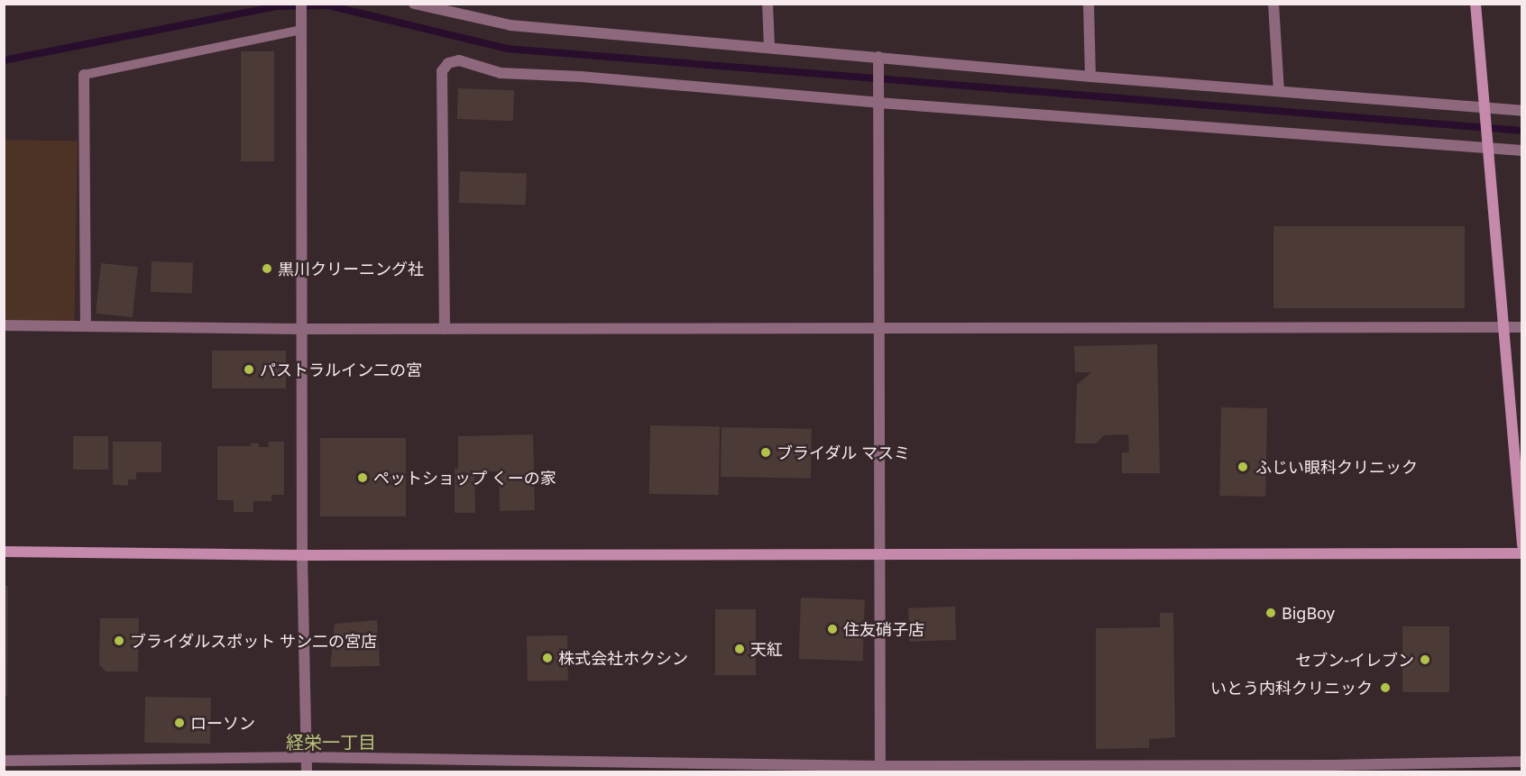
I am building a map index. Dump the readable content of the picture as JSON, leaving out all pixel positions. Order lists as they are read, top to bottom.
{
  "districts": ["経栄一丁目"],
  "places": [
    "黒川クリーニング社",
    "パストラルイン二の宮",
    "ブライダル マスミ",
    "ふじい眼科クリニック",
    "ペットショップ くーの家",
    "BigBoy",
    "住友硝子店",
    "ブライダルスポット サン二の宮店",
    "天紅",
    "株式会社ホクシン",
    "セブン-イレブン",
    "いとう内科クリニック",
    "ローソン"
  ]
}
